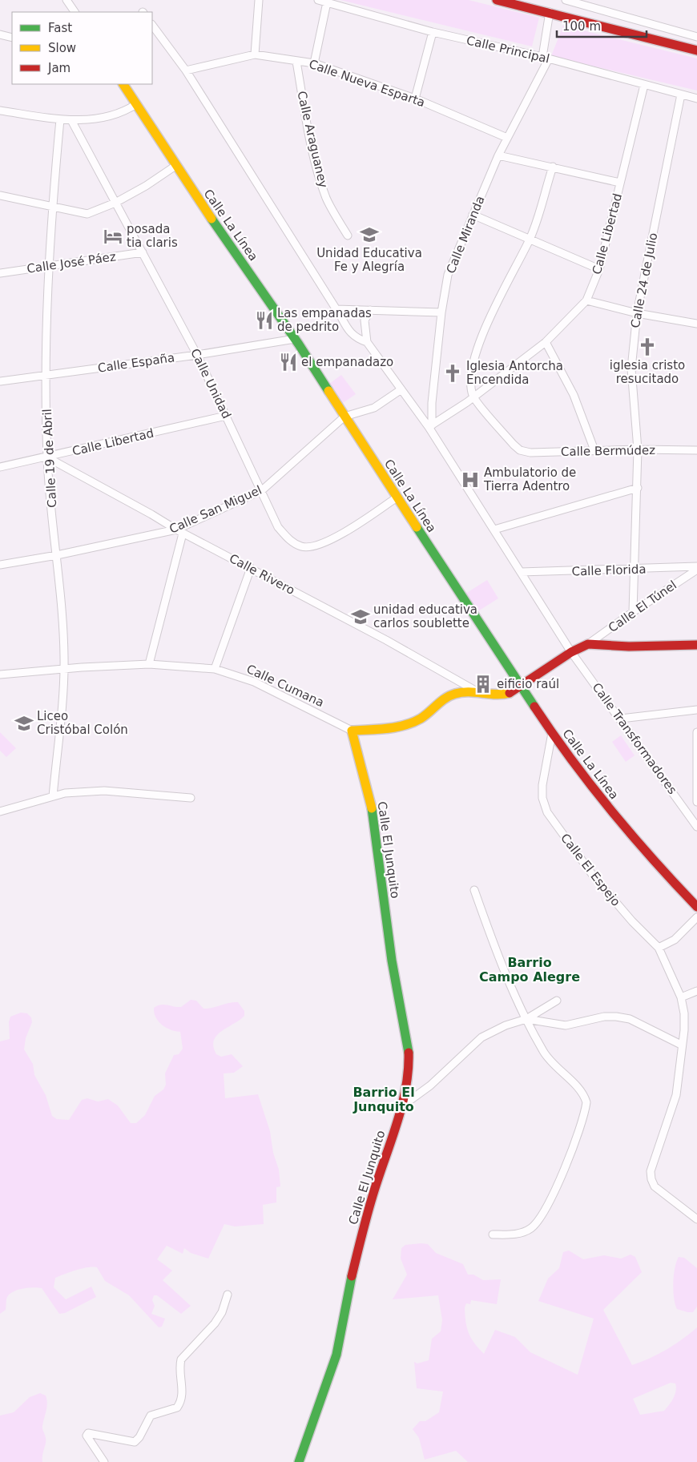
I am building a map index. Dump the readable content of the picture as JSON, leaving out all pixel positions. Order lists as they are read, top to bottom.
{
  "streets": {
    "main road": ["Calle La Línea", "Calle El Junquito"],
    "street": [
      "Calle Principal",
      "Calle Nueva Esparta",
      "Calle Araguaney",
      "Calle Libertad",
      "Calle Miranda",
      "Calle José Páez",
      "Calle 24 de Julio",
      "Calle España",
      "Calle Unidad",
      "Calle Bermúdez",
      "Calle 19 de Abril",
      "Calle San Miguel",
      "Calle Florida",
      "Calle Rivero",
      "Calle El Túnel",
      "Calle Cumana",
      "Calle Transformadores",
      "Calle El Espejo"
    ]
  },
  "crossings": [
    ["Calle Principal", "Calle Libertad"],
    ["Calle Principal", "Calle Miranda"],
    ["Calle Principal", "Calle 24 de Julio"],
    ["Calle Nueva Esparta", "Calle Araguaney"],
    ["Calle Nueva Esparta", "Calle Miranda"],
    ["Calle La Línea", "Calle España"],
    ["Calle La Línea", "Calle Unidad"],
    ["Calle La Línea", "Calle San Miguel"],
    ["Calle La Línea", "Calle El Espejo"],
    ["Calle Libertad", "Calle Miranda"],
    ["Calle Libertad", "Calle Unidad"],
    ["Calle Libertad", "Calle Bermúdez"],
    ["Calle Libertad", "Calle 19 de Abril"],
    ["Calle Libertad", "Calle Rivero"],
    ["Calle José Páez", "Calle Unidad"],
    ["Calle José Páez", "Calle 19 de Abril"],
    ["Calle 24 de Julio", "Calle Bermúdez"],
    ["Calle 24 de Julio", "Calle Florida"],
    ["Calle 24 de Julio", "Calle El Túnel"],
    ["Calle España", "Calle Unidad"],
    ["Calle España", "Calle 19 de Abril"],
    ["Calle Unidad", "Calle San Miguel"],
    ["Calle 19 de Abril", "Calle San Miguel"],
    ["Calle 19 de Abril", "Calle Rivero"],
    ["Calle 19 de Abril", "Calle Cumana"],
    ["Calle San Miguel", "Calle Rivero"],
    ["Calle Florida", "Calle El Túnel"],
    ["Calle Cumana", "Calle El Junquito"]
  ],
  "districts": ["Barrio Campo Alegre", "Barrio El Junquito"],
  "places": {
    "school or university": ["Unidad Educativa Fe y Alegría", "unidad educativa carlos soublette", "Liceo Cristóbal Colón"],
    "hotel": ["posada tia claris"],
    "restaurant": ["Las empanadas de pedrito", "el empanadazo"],
    "church": ["iglesia cristo resucitado", "Iglesia Antorcha Encendida"],
    "hospital": ["Ambulatorio de Tierra Adentro"],
    "building": ["eificio raúl"]
  },
  "legend": ["Fast", "Slow", "Jam"],
  "scale_bar": "100 m"
}
